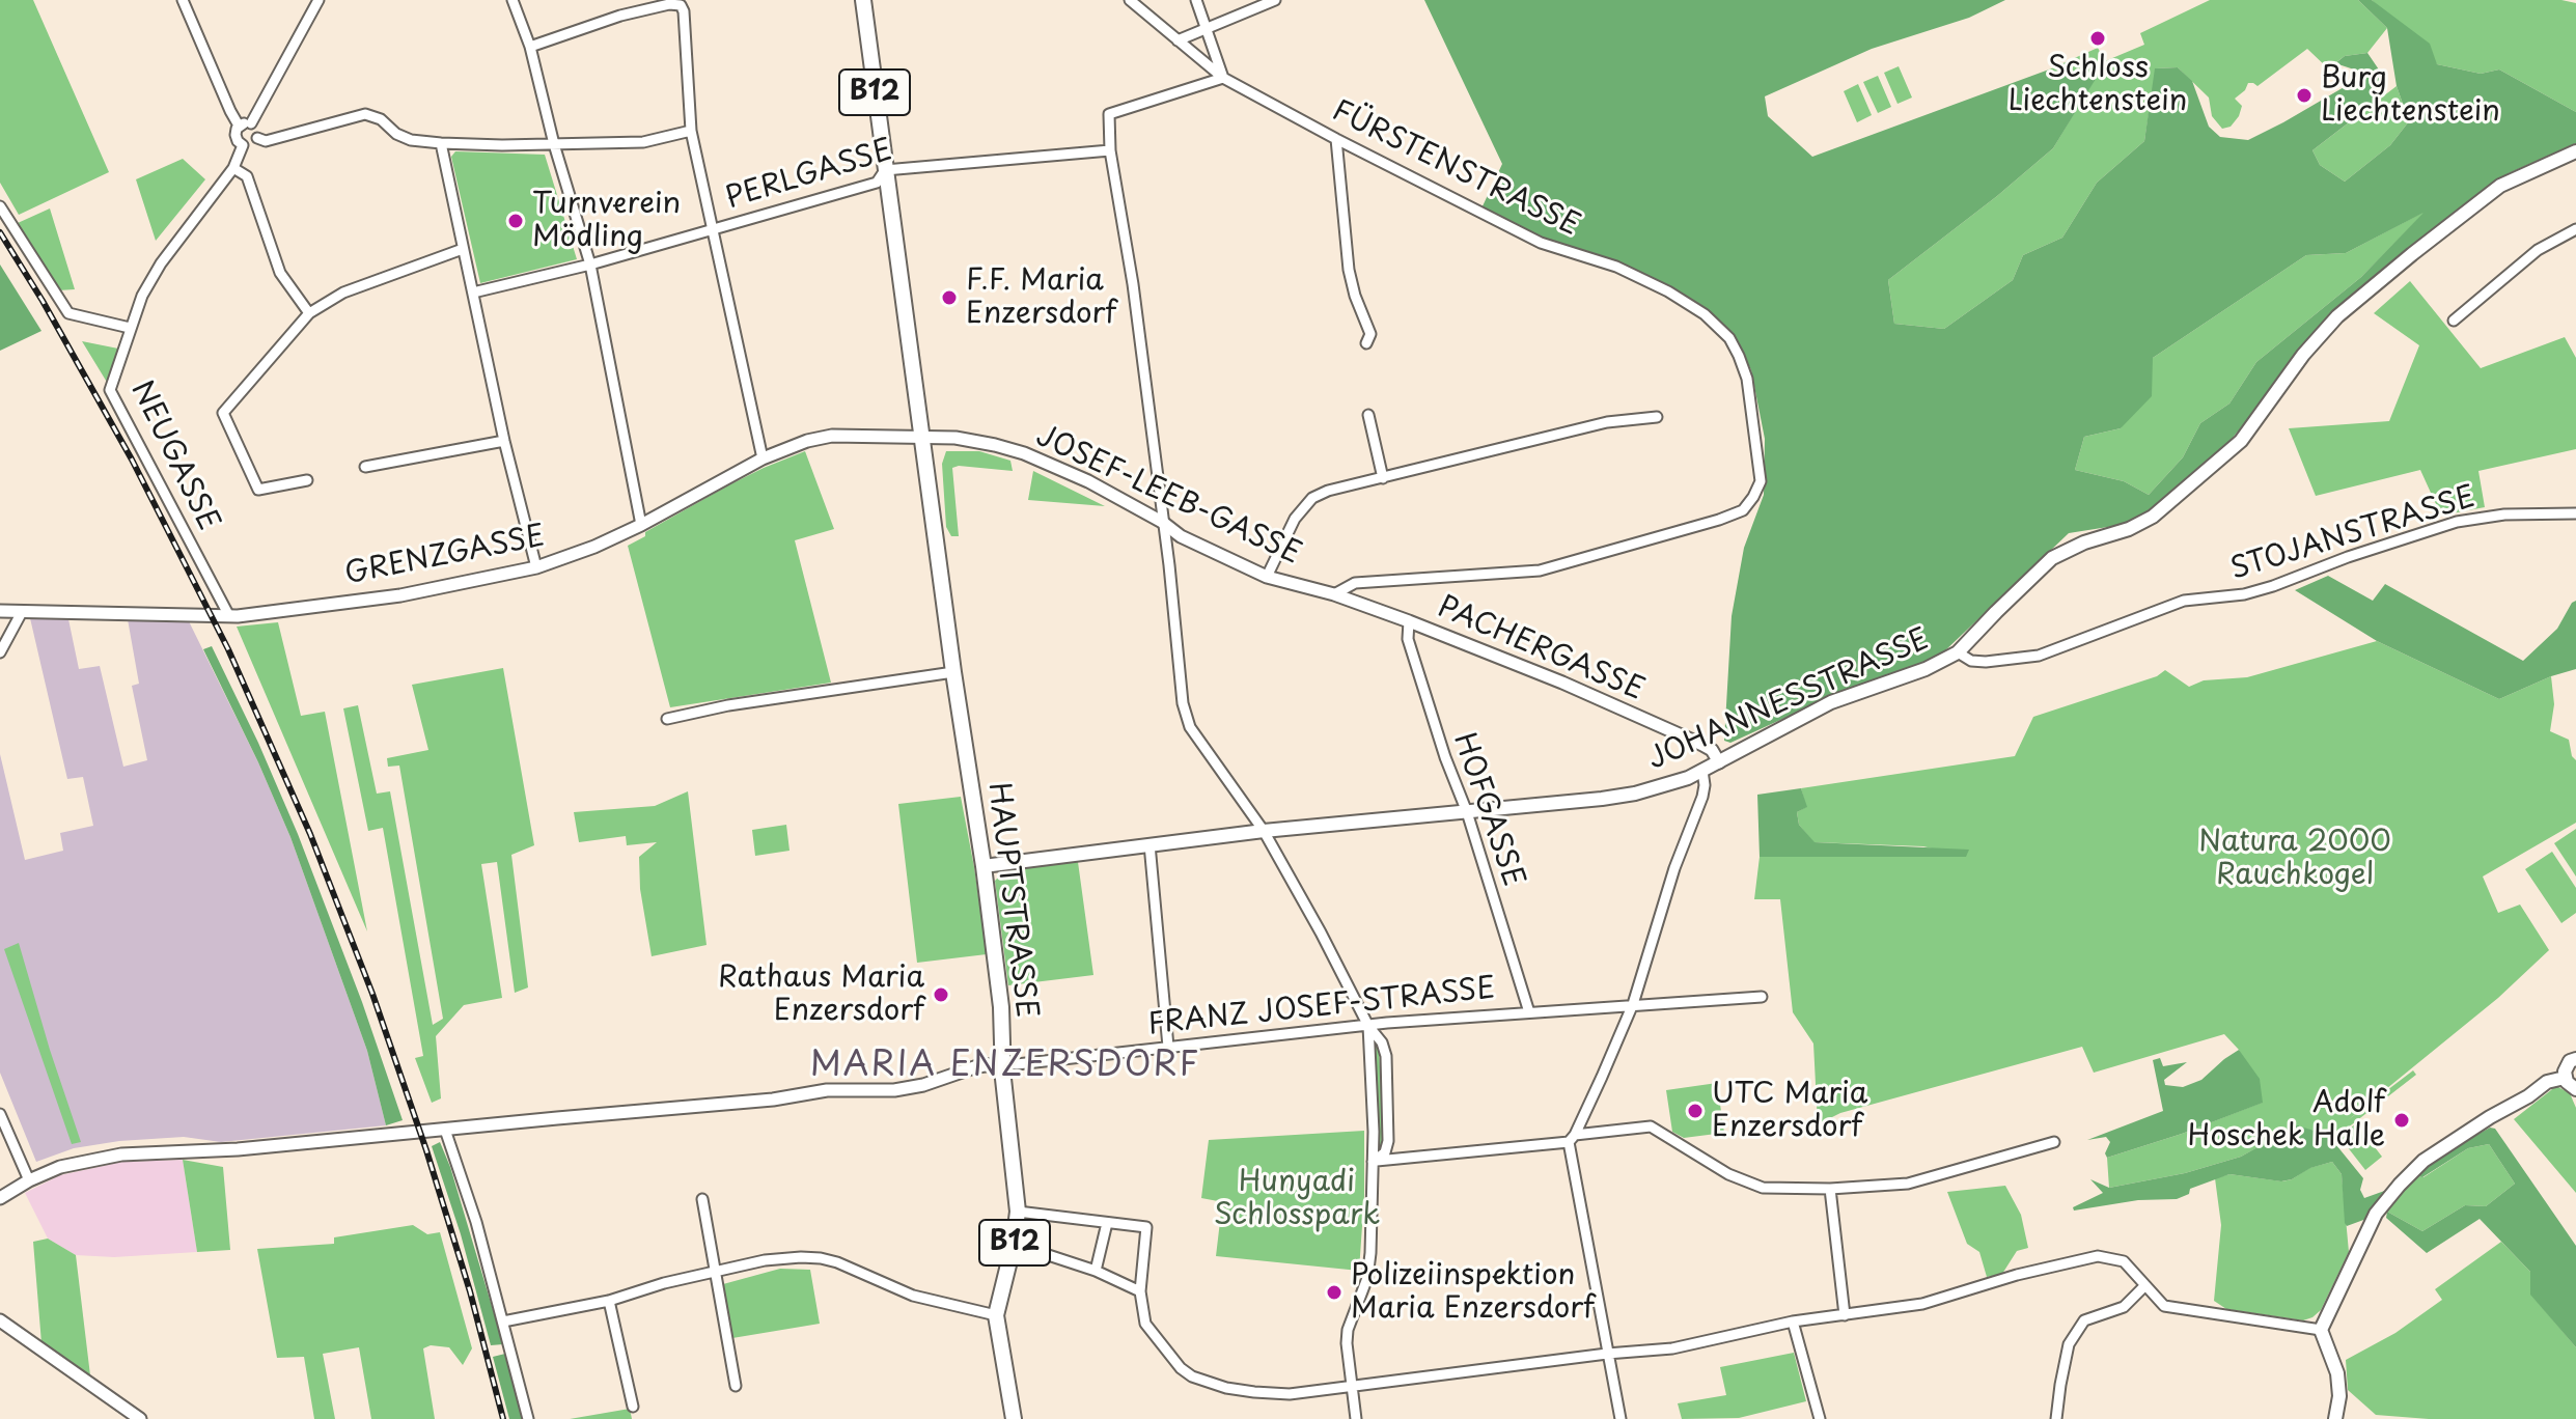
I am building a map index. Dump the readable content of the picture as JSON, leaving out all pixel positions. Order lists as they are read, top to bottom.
{
  "streets": {
    "main road": ["B12", "JOHANNESSTRASSE", "HAUPTSTRASSE"],
    "street": [
      "FÜRSTENSTRASSE",
      "PERLGASSE",
      "NEUGASSE",
      "JOSEF-LEEB-GASSE",
      "STOJANSTRASSE",
      "GRENZGASSE",
      "PACHERGASSE",
      "HOFGASSE",
      "FRANZ JOSEF-STRASSE"
    ]
  },
  "crossings": [
    ["B12", "PERLGASSE"],
    ["B12", "JOSEF-LEEB-GASSE"],
    ["B12", "GRENZGASSE"],
    ["B12", "HAUPTSTRASSE"],
    ["FÜRSTENSTRASSE", "JOSEF-LEEB-GASSE"],
    ["FÜRSTENSTRASSE", "PACHERGASSE"],
    ["NEUGASSE", "GRENZGASSE"],
    ["JOSEF-LEEB-GASSE", "GRENZGASSE"],
    ["JOSEF-LEEB-GASSE", "PACHERGASSE"],
    ["JOSEF-LEEB-GASSE", "HAUPTSTRASSE"],
    ["STOJANSTRASSE", "JOHANNESSTRASSE"],
    ["GRENZGASSE", "HAUPTSTRASSE"],
    ["PACHERGASSE", "JOHANNESSTRASSE"],
    ["PACHERGASSE", "HOFGASSE"],
    ["JOHANNESSTRASSE", "HOFGASSE"],
    ["JOHANNESSTRASSE", "HAUPTSTRASSE"],
    ["HOFGASSE", "FRANZ JOSEF-STRASSE"],
    ["HAUPTSTRASSE", "FRANZ JOSEF-STRASSE"]
  ],
  "districts": ["MARIA ENZERSDORF"],
  "parks": ["Natura 2000 Rauchkogel", "Hunyadi Schlosspark"],
  "places": [
    "Schloss Liechtenstein",
    "Burg Liechtenstein",
    "Turnverein Mödling",
    "F.F. Maria Enzersdorf",
    "Rathaus Maria Enzersdorf",
    "UTC Maria Enzersdorf",
    "Adolf Hoschek Halle",
    "Polizeiinspektion Maria Enzersdorf"
  ]
}
